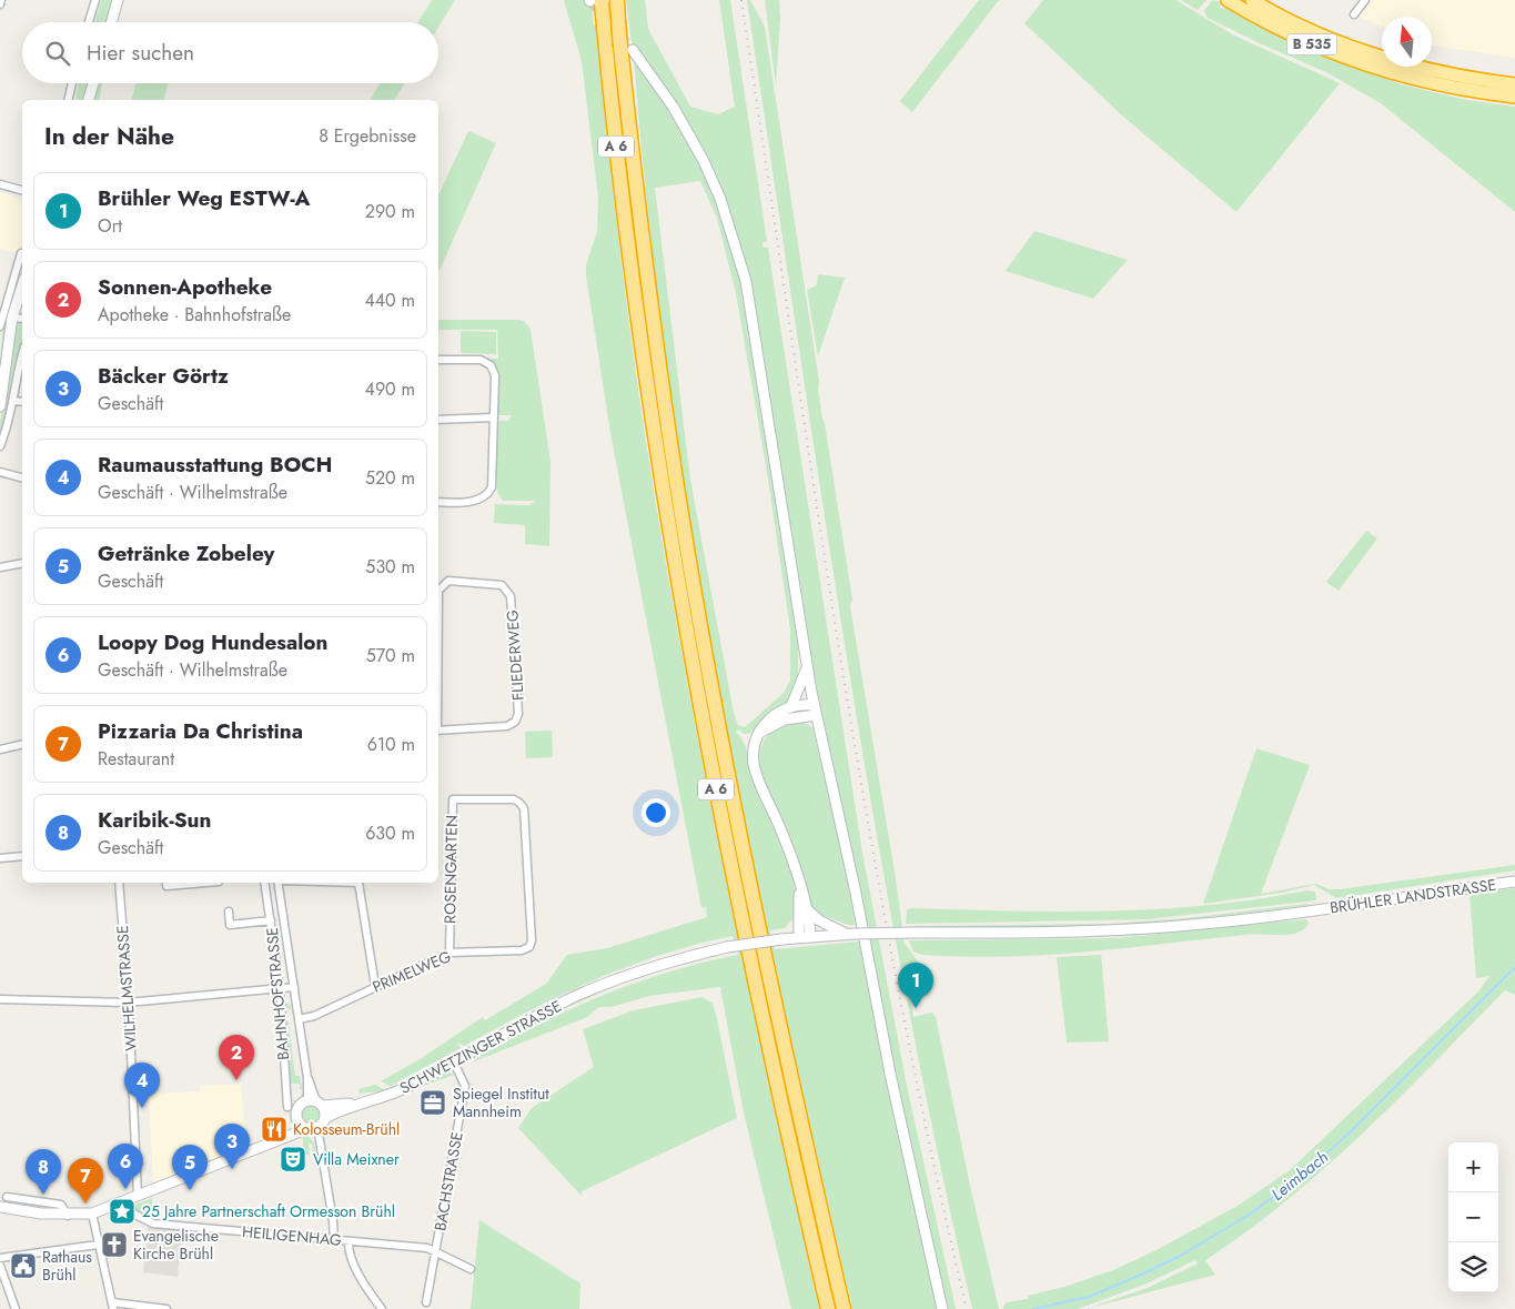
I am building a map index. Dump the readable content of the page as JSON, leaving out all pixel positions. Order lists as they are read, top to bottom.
{
  "streets": {
    "highway": ["B 535", "A 6"],
    "main road": ["BRÜHLER LANDSTRASSE", "SCHWETZINGER STRASSE"],
    "street": [
      "FLIEDERWEG",
      "ROSENGARTEN",
      "PRIMELWEG",
      "WILHELMSTRASSE",
      "BAHNHOFSTRASSE",
      "BACHSTRASSE",
      "HEILIGENHAG"
    ]
  },
  "crossings": [
    ["ROSENGARTEN", "PRIMELWEG"],
    ["BRÜHLER LANDSTRASSE", "SCHWETZINGER STRASSE"],
    ["PRIMELWEG", "BAHNHOFSTRASSE"],
    ["BAHNHOFSTRASSE", "SCHWETZINGER STRASSE"],
    ["SCHWETZINGER STRASSE", "BACHSTRASSE"],
    ["BACHSTRASSE", "HEILIGENHAG"]
  ],
  "water": ["Leimbach"],
  "places": {
    "office": ["Spiegel Institut Mannheim"],
    "restaurant": ["Kolosseum-Brühl"],
    "theatre": ["Villa Meixner"],
    "place": ["25 Jahre Partnerschaft Ormesson Brühl"],
    "church": ["Evangelische Kirche Brühl"],
    "public building": ["Rathaus Brühl"]
  },
  "north": "top",
  "page": {
    "search": "Hier suchen",
    "heading": ["In der Nähe", "8 Ergebnisse"],
    "list": [
      {
        "mark": "1",
        "name": "Brühler Weg ESTW-A",
        "note": "Ort",
        "value": "290 m"
      },
      {
        "mark": "2",
        "name": "Sonnen-Apotheke",
        "note": "Apotheke · Bahnhofstraße",
        "value": "440 m"
      },
      {
        "mark": "3",
        "name": "Bäcker Görtz",
        "note": "Geschäft",
        "value": "490 m"
      },
      {
        "mark": "4",
        "name": "Raumausstattung BOCH",
        "note": "Geschäft · Wilhelmstraße",
        "value": "520 m"
      },
      {
        "mark": "5",
        "name": "Getränke Zobeley",
        "note": "Geschäft",
        "value": "530 m"
      },
      {
        "mark": "6",
        "name": "Loopy Dog Hundesalon",
        "note": "Geschäft · Wilhelmstraße",
        "value": "570 m"
      },
      {
        "mark": "7",
        "name": "Pizzaria Da Christina",
        "note": "Restaurant",
        "value": "610 m"
      },
      {
        "mark": "8",
        "name": "Karibik-Sun",
        "note": "Geschäft",
        "value": "630 m"
      }
    ],
    "pins": [
      "1",
      "2",
      "4",
      "3",
      "6",
      "5",
      "8",
      "7"
    ],
    "map_buttons": ["+", "−"]
  }
}
